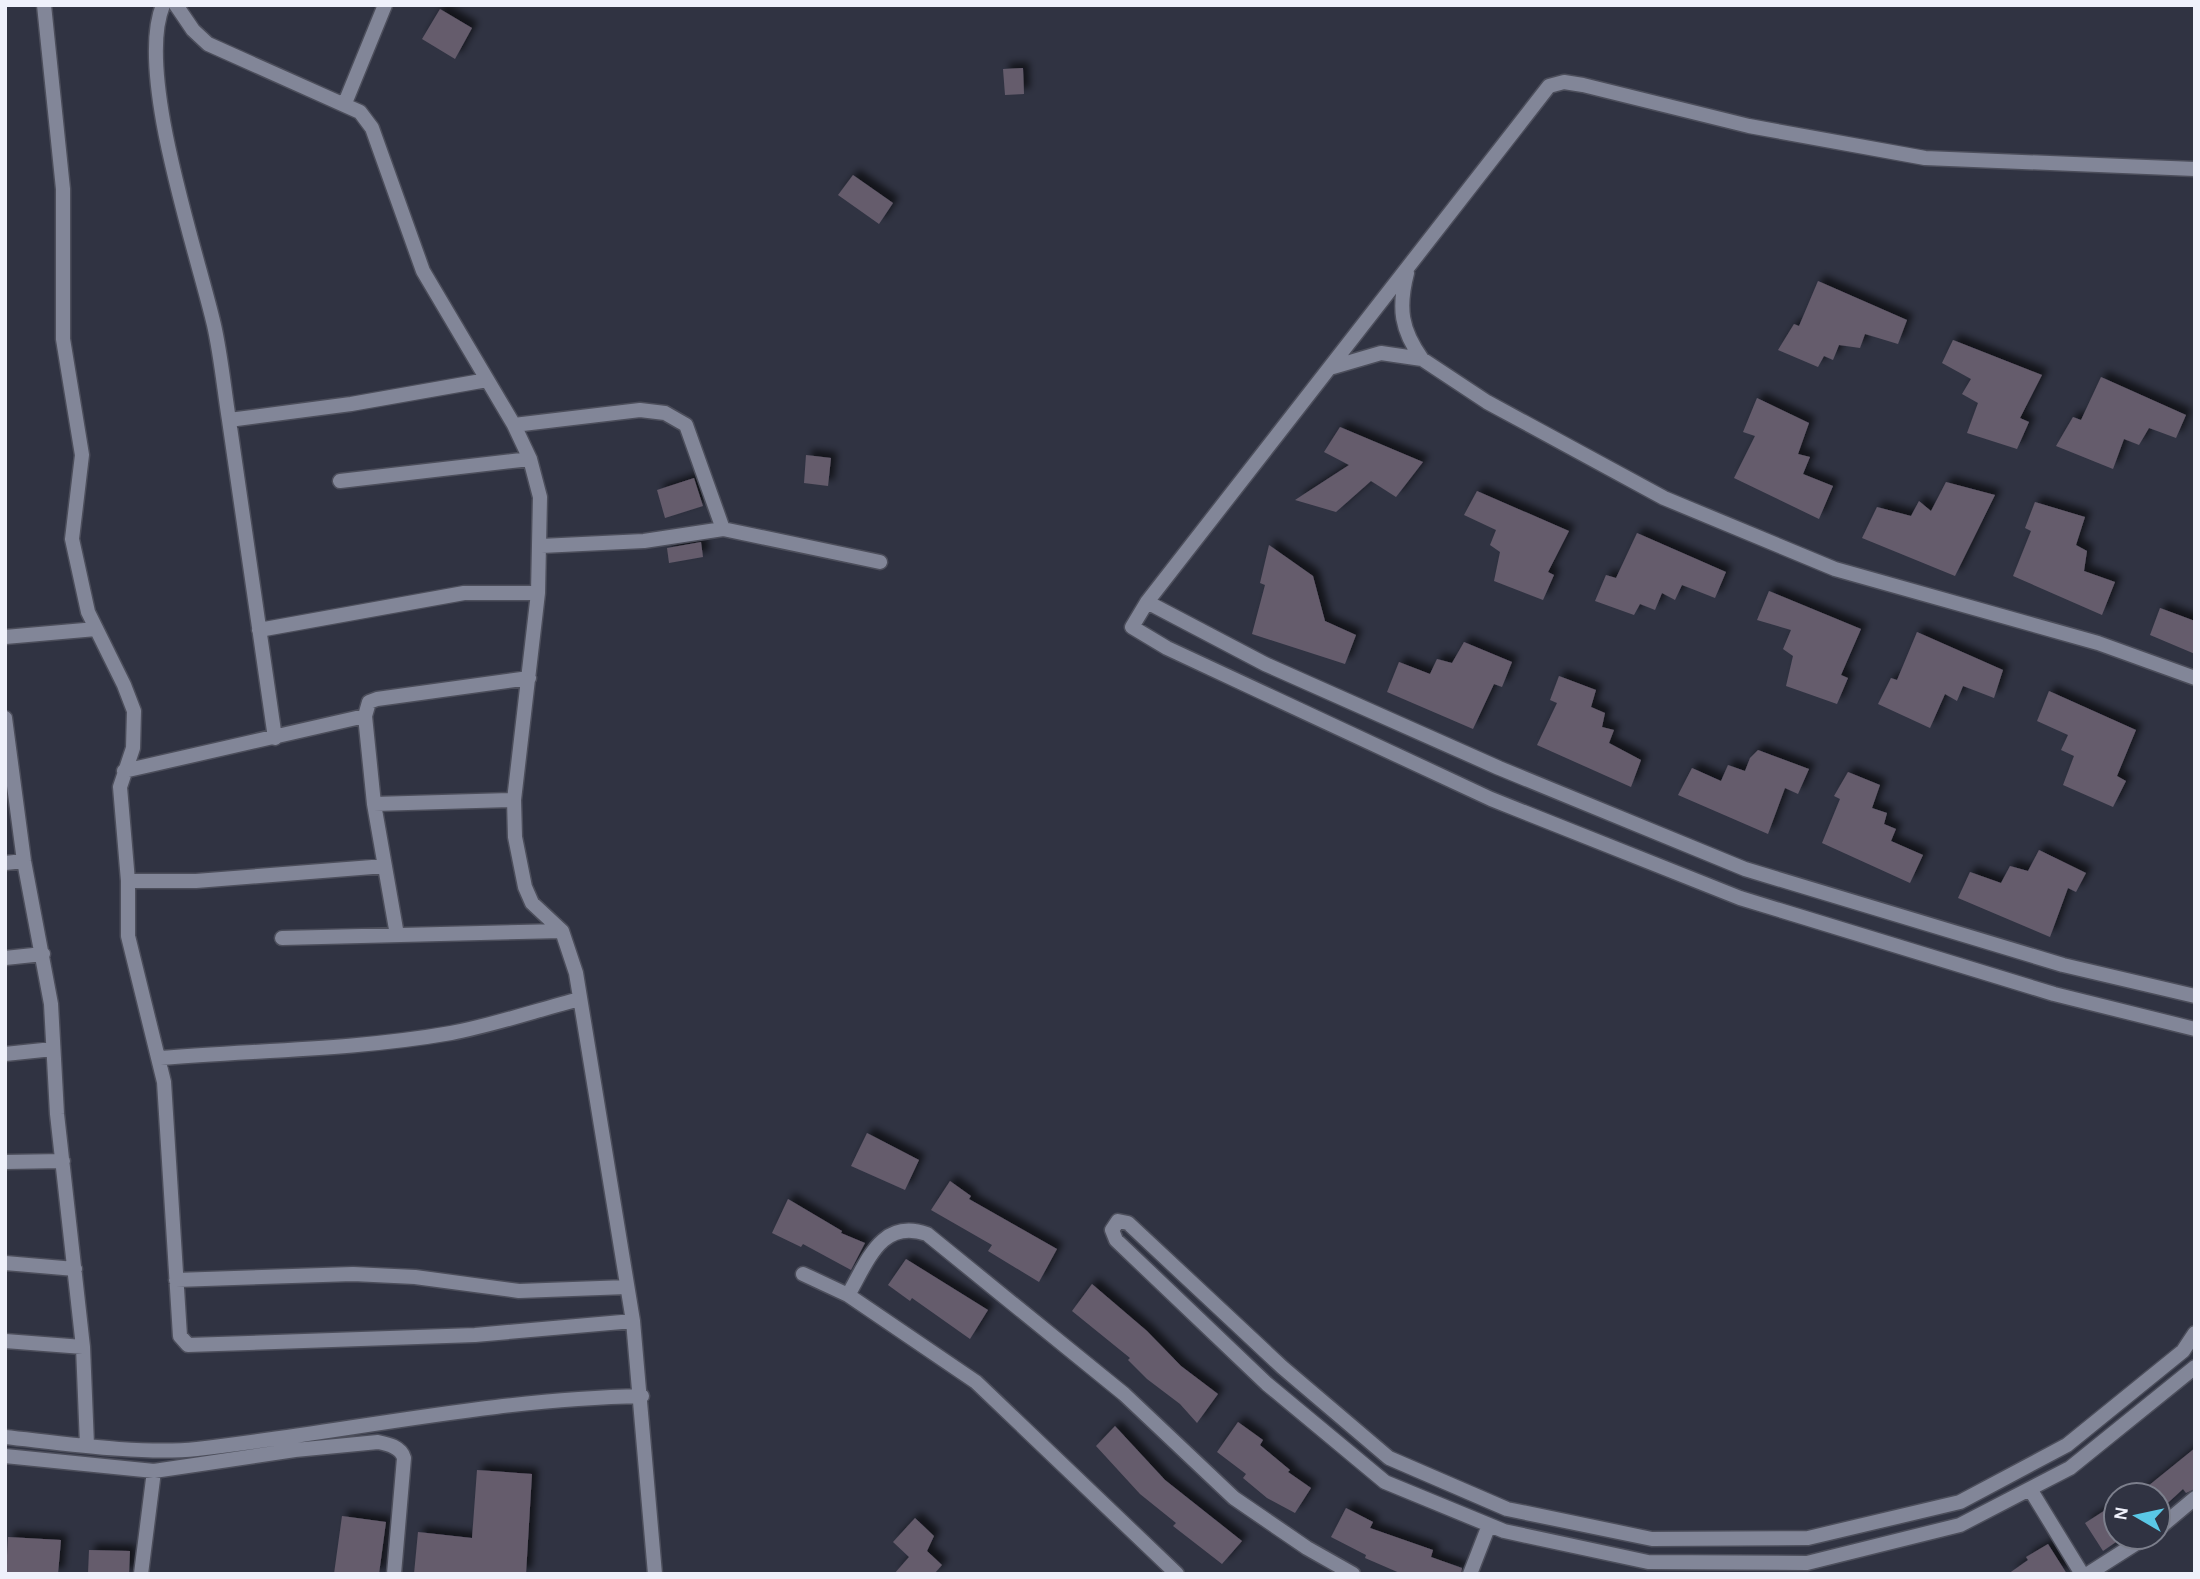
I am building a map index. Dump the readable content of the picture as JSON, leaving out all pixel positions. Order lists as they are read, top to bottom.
{
  "north": "left"
}
